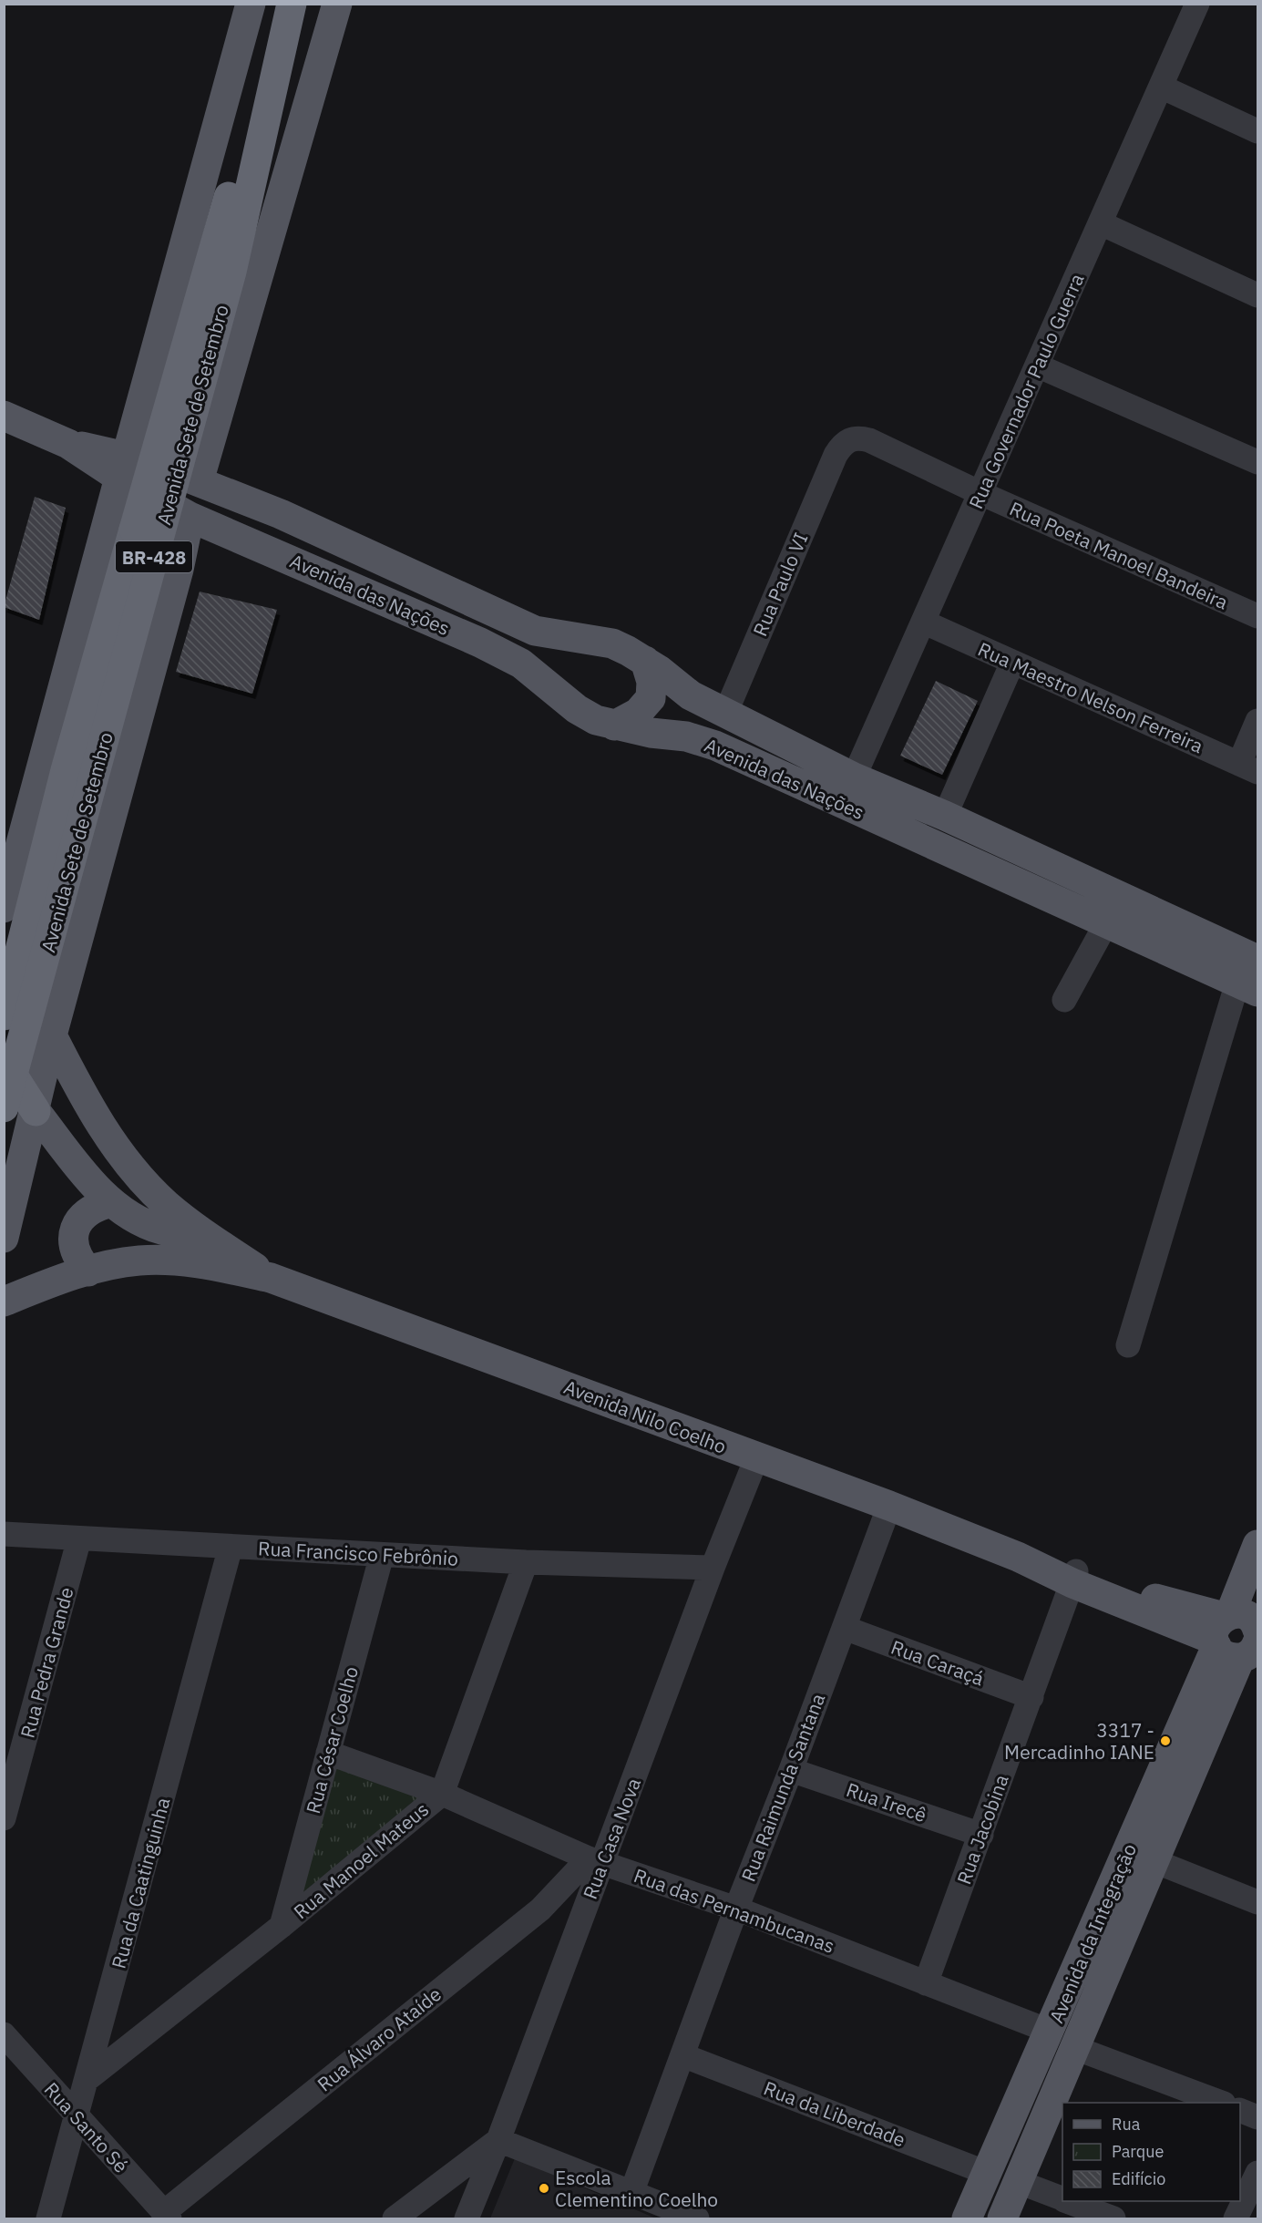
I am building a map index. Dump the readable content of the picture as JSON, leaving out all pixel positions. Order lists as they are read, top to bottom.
{
  "streets": {
    "highway": ["Avenida Sete de Setembro", "BR-428"],
    "main road": ["Avenida das Nações", "Avenida Nilo Coelho", "Avenida da Integração"],
    "street": [
      "Rua Governador Paulo Guerra",
      "Rua Poeta Manoel Bandeira",
      "Rua Paulo VI",
      "Rua Maestro Nelson Ferreira",
      "Rua Francisco Febrônio",
      "Rua Pedra Grande",
      "Rua Caraçá",
      "Rua César Coelho",
      "Rua Raimunda Santana",
      "Rua Irecê",
      "Rua Jacobina",
      "Rua Casa Nova",
      "Rua Manoel Mateus",
      "Rua da Caatinguinha",
      "Rua das Pernambucanas",
      "Rua Álvaro Ataíde",
      "Rua da Liberdade",
      "Rua Santo Sé"
    ]
  },
  "crossings": [
    ["Rua Governador Paulo Guerra", "Rua Poeta Manoel Bandeira"],
    ["Rua Governador Paulo Guerra", "Avenida das Nações"],
    ["Rua Governador Paulo Guerra", "Rua Maestro Nelson Ferreira"],
    ["Avenida Sete de Setembro", "Avenida das Nações"],
    ["Rua Poeta Manoel Bandeira", "Rua Paulo VI"],
    ["Rua Paulo VI", "Avenida das Nações"],
    ["Avenida Nilo Coelho", "Rua Raimunda Santana"],
    ["Avenida Nilo Coelho", "Rua Jacobina"],
    ["Avenida Nilo Coelho", "Rua Casa Nova"],
    ["Avenida Nilo Coelho", "Avenida da Integração"],
    ["Rua Francisco Febrônio", "Rua Pedra Grande"],
    ["Rua Francisco Febrônio", "Rua César Coelho"],
    ["Rua Francisco Febrônio", "Rua Casa Nova"],
    ["Rua Francisco Febrônio", "Rua Manoel Mateus"],
    ["Rua Francisco Febrônio", "Rua da Caatinguinha"],
    ["Rua Caraçá", "Rua Raimunda Santana"],
    ["Rua Caraçá", "Rua Jacobina"],
    ["Rua César Coelho", "Rua Manoel Mateus"],
    ["Rua César Coelho", "Rua das Pernambucanas"],
    ["Rua Raimunda Santana", "Rua Irecê"],
    ["Rua Raimunda Santana", "Rua das Pernambucanas"],
    ["Rua Raimunda Santana", "Rua da Liberdade"],
    ["Rua Irecê", "Rua Jacobina"],
    ["Rua Jacobina", "Rua das Pernambucanas"],
    ["Rua Casa Nova", "Rua das Pernambucanas"],
    ["Rua Casa Nova", "Rua Álvaro Ataíde"],
    ["Rua Manoel Mateus", "Rua da Caatinguinha"],
    ["Rua Manoel Mateus", "Rua das Pernambucanas"],
    ["Rua da Caatinguinha", "Rua Santo Sé"],
    ["Rua das Pernambucanas", "Avenida da Integração"],
    ["Rua das Pernambucanas", "Rua Álvaro Ataíde"],
    ["Avenida da Integração", "Rua da Liberdade"],
    ["Rua Álvaro Ataíde", "Rua Santo Sé"]
  ],
  "places": ["3317 - Mercadinho IANE", "Escola Clementino Coelho"],
  "legend": ["Rua", "Parque", "Edifício"]
}
